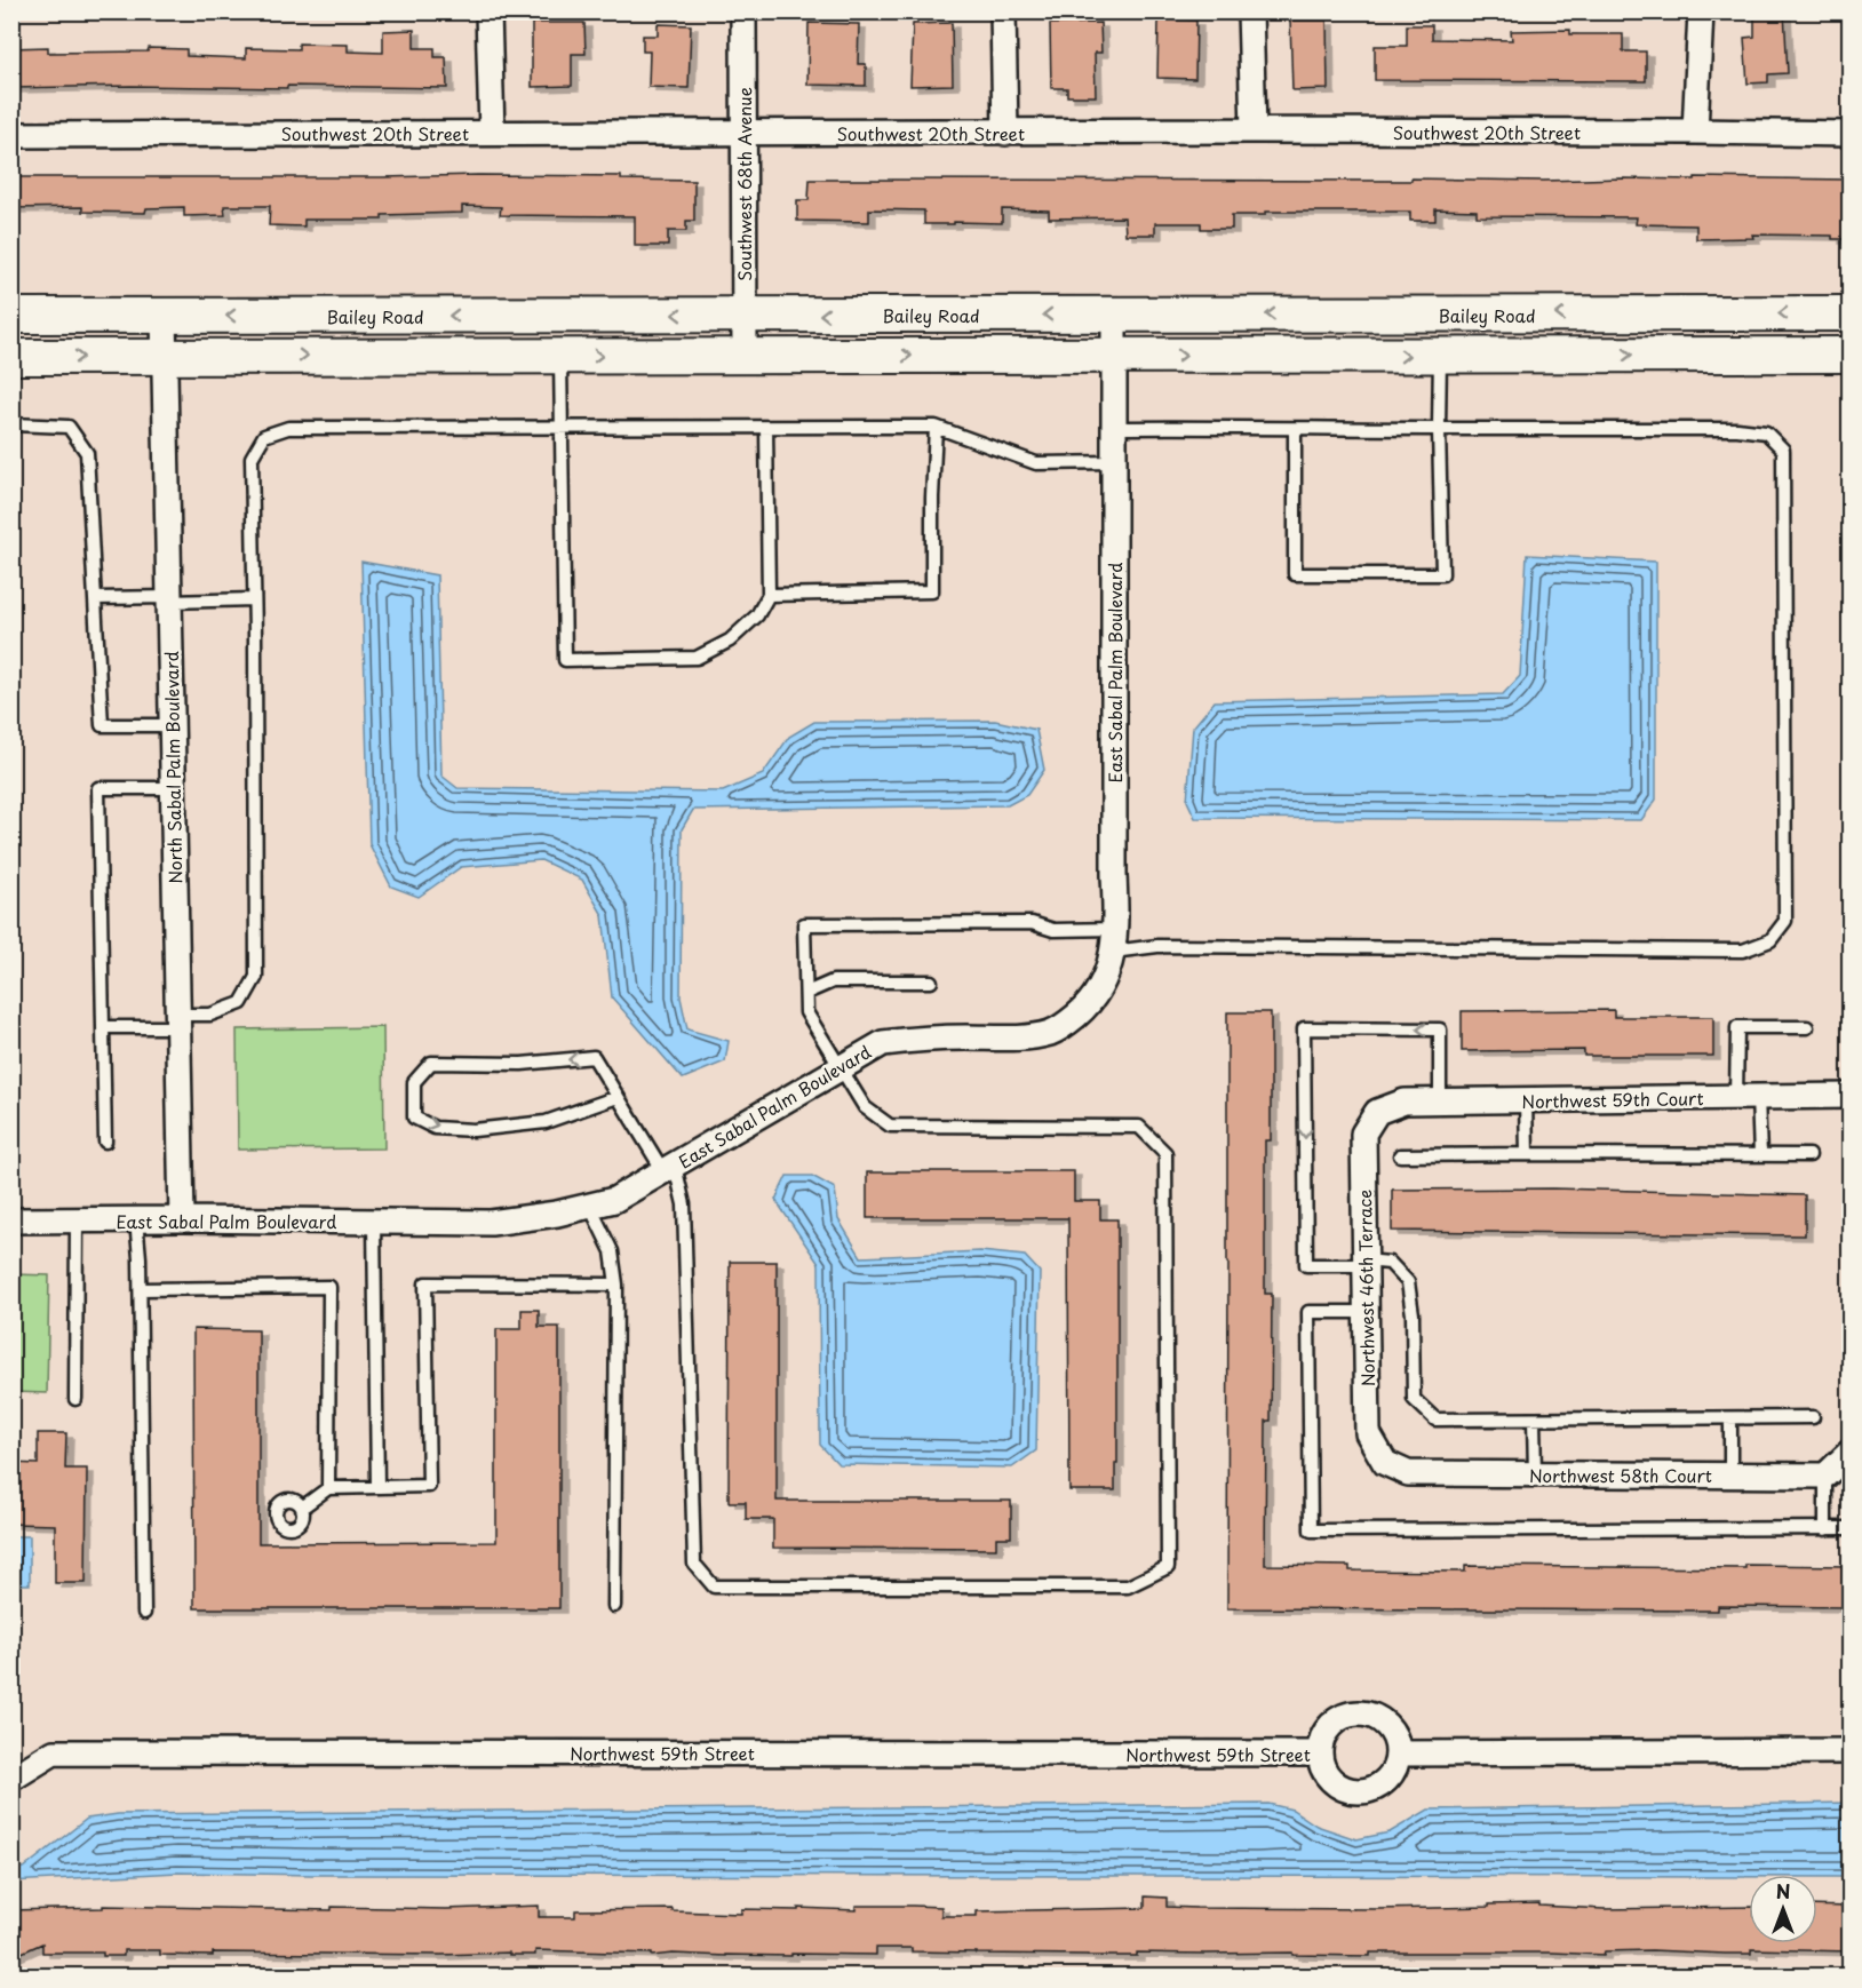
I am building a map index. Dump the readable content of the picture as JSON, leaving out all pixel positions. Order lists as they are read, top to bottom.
{
  "streets": {
    "street": [
      "Southwest 20th Street",
      "Southwest 68th Avenue",
      "Bailey Road",
      "East Sabal Palm Boulevard",
      "North Sabal Palm Boulevard",
      "Northwest 59th Court",
      "Northwest 46th Terrace",
      "Northwest 58th Court",
      "Northwest 59th Street"
    ]
  },
  "crossings": [
    ["Southwest 20th Street", "Southwest 68th Avenue"],
    ["Southwest 68th Avenue", "Bailey Road"],
    ["Bailey Road", "East Sabal Palm Boulevard"],
    ["Bailey Road", "North Sabal Palm Boulevard"],
    ["East Sabal Palm Boulevard", "North Sabal Palm Boulevard"],
    ["Northwest 59th Court", "Northwest 46th Terrace"],
    ["Northwest 46th Terrace", "Northwest 58th Court"]
  ],
  "north": "top"
}
